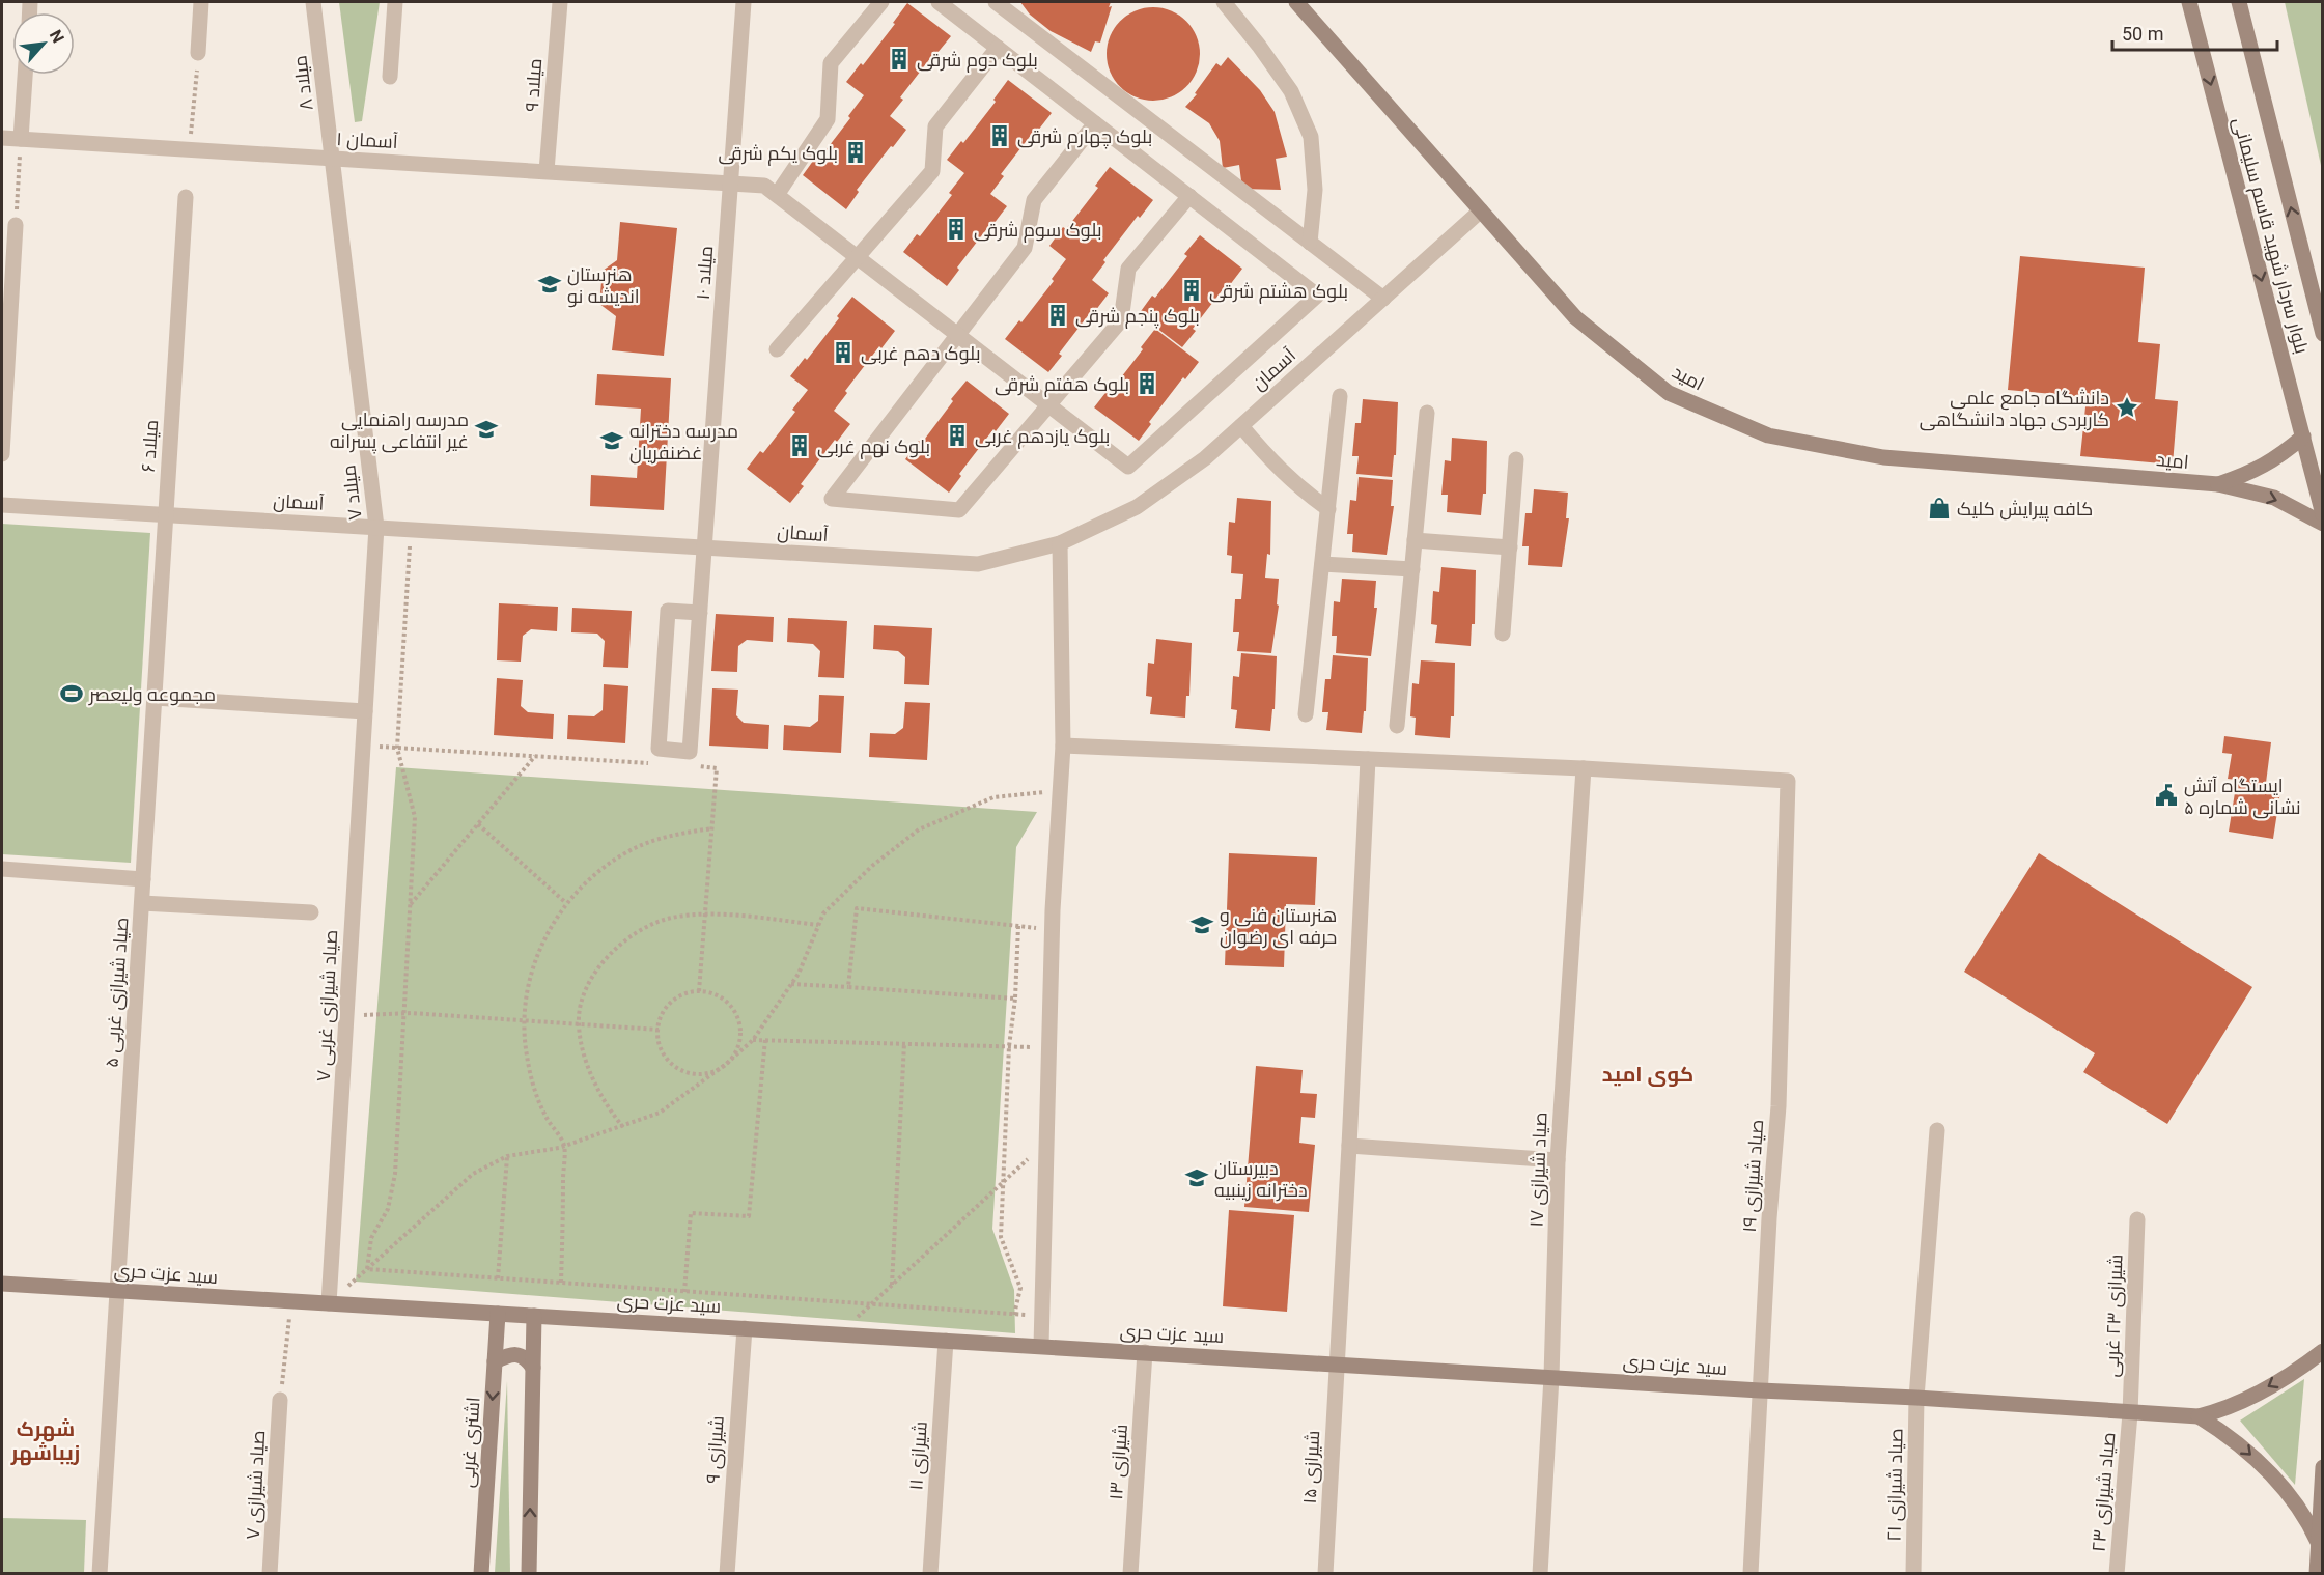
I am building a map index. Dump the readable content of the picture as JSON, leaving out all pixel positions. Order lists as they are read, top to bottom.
{
  "streets": {
    "street": [
      "میلاد ۸",
      "میلاد ۹",
      "آسمان ۱",
      "بلوار سردار شهید قاسم سلیمانی",
      "میلاد ۱۰",
      "آسمان",
      "امید",
      "میلاد ۶",
      "میلاد ۷",
      "صیاد شیرازی غربی ۵",
      "صیاد شیرازی غربی ۷",
      "صیاد شیرازی ۱۷",
      "صیاد شیرازی ۱۹",
      "سید عزت حری",
      "شیرازی ۲۳ غربی",
      "اشتری غربی",
      "شیرازی ۹",
      "شیرازی ۱۱",
      "شیرازی ۱۳",
      "شیرازی ۱۵",
      "صیاد شیرازی ۷",
      "صیاد شیرازی ۲۱",
      "صیاد شیرازی ۲۳"
    ]
  },
  "crossings": [
    ["میلاد ۸", "آسمان ۱"],
    ["میلاد ۸", "میلاد ۷"],
    ["میلاد ۹", "آسمان ۱"],
    ["آسمان ۱", "میلاد ۱۰"],
    ["آسمان ۱", "میلاد ۷"],
    ["میلاد ۱۰", "آسمان"],
    ["آسمان", "امید"],
    ["آسمان", "میلاد ۶"],
    ["آسمان", "میلاد ۷"],
    ["میلاد ۶", "صیاد شیرازی غربی ۵"],
    ["میلاد ۷", "صیاد شیرازی غربی ۷"],
    ["صیاد شیرازی غربی ۵", "سید عزت حری"],
    ["صیاد شیرازی غربی ۷", "سید عزت حری"],
    ["صیاد شیرازی ۱۷", "صیاد شیرازی ۱۹"],
    ["صیاد شیرازی ۱۷", "سید عزت حری"],
    ["صیاد شیرازی ۱۹", "سید عزت حری"],
    ["سید عزت حری", "شیرازی ۲۳ غربی"],
    ["سید عزت حری", "اشتری غربی"],
    ["سید عزت حری", "شیرازی ۹"],
    ["سید عزت حری", "شیرازی ۱۱"],
    ["سید عزت حری", "شیرازی ۱۳"],
    ["سید عزت حری", "شیرازی ۱۵"],
    ["سید عزت حری", "صیاد شیرازی ۲۱"],
    ["سید عزت حری", "صیاد شیرازی ۲۳"],
    ["شیرازی ۲۳ غربی", "صیاد شیرازی ۲۳"]
  ],
  "districts": ["کوی امید", "شهرک زیباشهر"],
  "places": {
    "building": [
      "بلوک دوم شرقی",
      "بلوک چهارم شرقی",
      "بلوک یکم شرقی",
      "بلوک سوم شرقی",
      "بلوک هشتم شرقی",
      "بلوک پنجم شرقی",
      "بلوک دهم غربی",
      "بلوک هفتم شرقی",
      "بلوک یازدهم غربی",
      "بلوک نهم غربی"
    ],
    "school or university": [
      "هنرستان اندیشه نو",
      "مدرسه راهنمایی غیر انتفاعی پسرانه",
      "مدرسه دخترانه غضنفریان",
      "هنرستان فنی و حرفه ای رضوان",
      "دبیرستان دخترانه زینبیه"
    ],
    "place": ["دانشگاه جامع علمى کاربردى جهاد دانشگاهى"],
    "shop": ["کافه پیرایش کلیک"],
    "sports": ["مجموعه ولیعصر"],
    "public building": ["ایستگاه آتش نشانی شماره ۵"]
  },
  "scale_bar": "50 m",
  "north": "top right"
}
